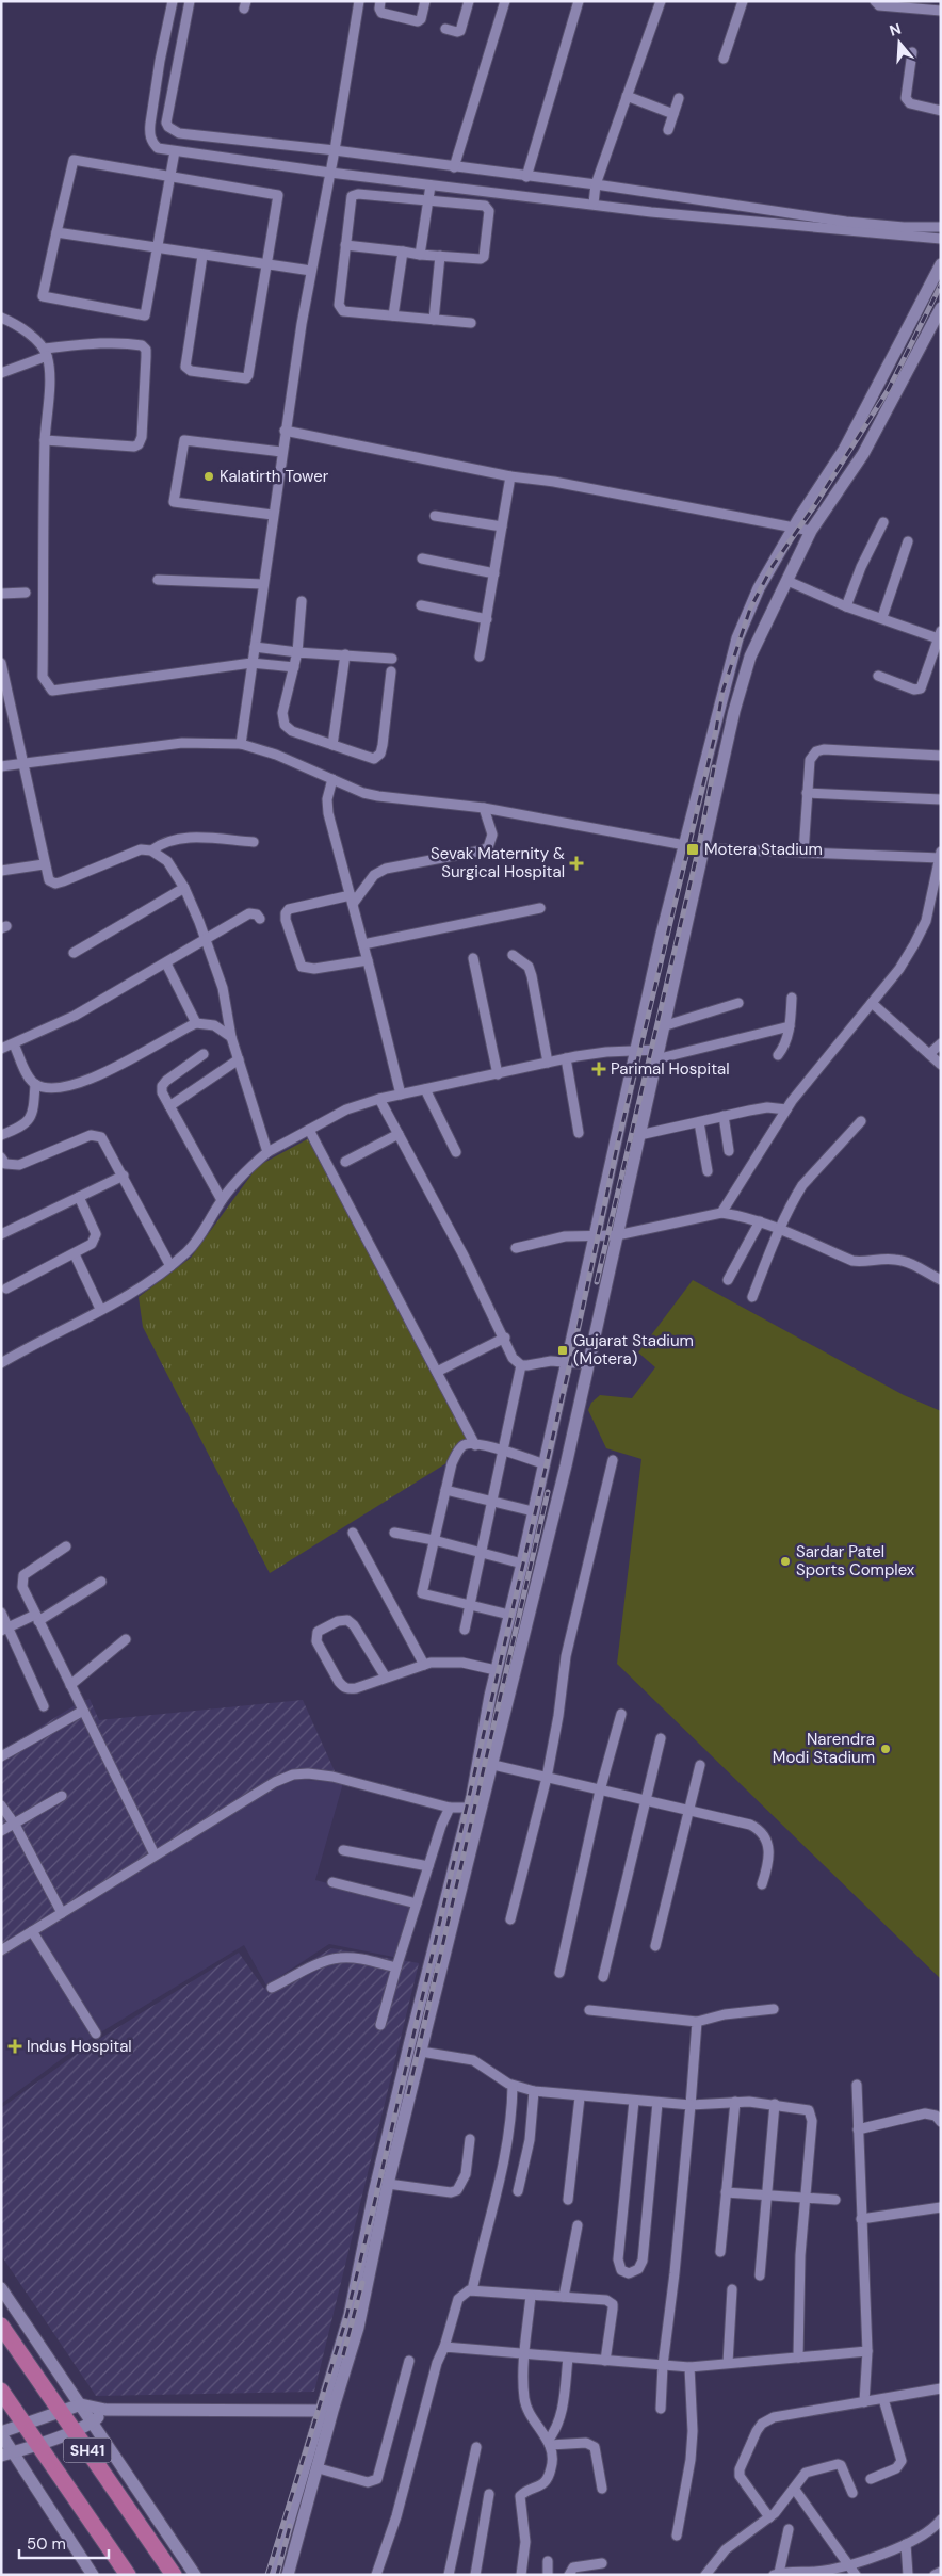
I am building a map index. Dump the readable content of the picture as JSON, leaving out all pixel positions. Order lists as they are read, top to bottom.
{
  "streets": {
    "main road": ["SH41"]
  },
  "places": {
    "other": ["Kalatirth Tower", "Sardar Patel Sports Complex", "Narendra Modi Stadium"],
    "transit": ["Motera Stadium", "Gujarat Stadium (Motera)"],
    "health": ["Sevak Maternity & Surgical Hospital", "Parimal Hospital", "Indus Hospital"]
  },
  "scale_bar": "50 m",
  "north": "top"
}
